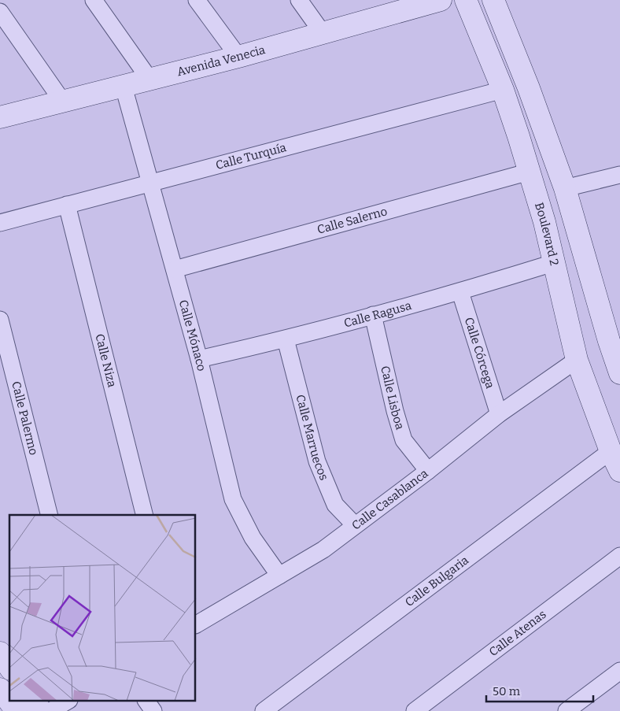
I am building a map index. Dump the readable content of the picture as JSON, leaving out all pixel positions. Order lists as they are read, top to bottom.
{
  "streets": {
    "main road": ["Avenida Venecia", "Boulevard 2"],
    "street": [
      "Calle Turquía",
      "Calle Salerno",
      "Calle Ragusa",
      "Calle Mónaco",
      "Calle Córcega",
      "Calle Niza",
      "Calle Lisboa",
      "Calle Palermo",
      "Calle Marruecos",
      "Calle Casablanca",
      "Calle Bulgaria",
      "Calle Atenas"
    ]
  },
  "crossings": [
    ["Avenida Venecia", "Calle Mónaco"],
    ["Calle Turquía", "Boulevard 2"],
    ["Calle Turquía", "Calle Mónaco"],
    ["Calle Turquía", "Calle Niza"],
    ["Calle Salerno", "Boulevard 2"],
    ["Calle Salerno", "Calle Mónaco"],
    ["Boulevard 2", "Calle Ragusa"],
    ["Boulevard 2", "Calle Casablanca"],
    ["Boulevard 2", "Calle Bulgaria"],
    ["Calle Ragusa", "Calle Mónaco"],
    ["Calle Ragusa", "Calle Córcega"],
    ["Calle Ragusa", "Calle Lisboa"],
    ["Calle Ragusa", "Calle Marruecos"],
    ["Calle Mónaco", "Calle Casablanca"],
    ["Calle Córcega", "Calle Casablanca"],
    ["Calle Lisboa", "Calle Casablanca"],
    ["Calle Marruecos", "Calle Casablanca"]
  ],
  "scale_bar": "50 m"
}
